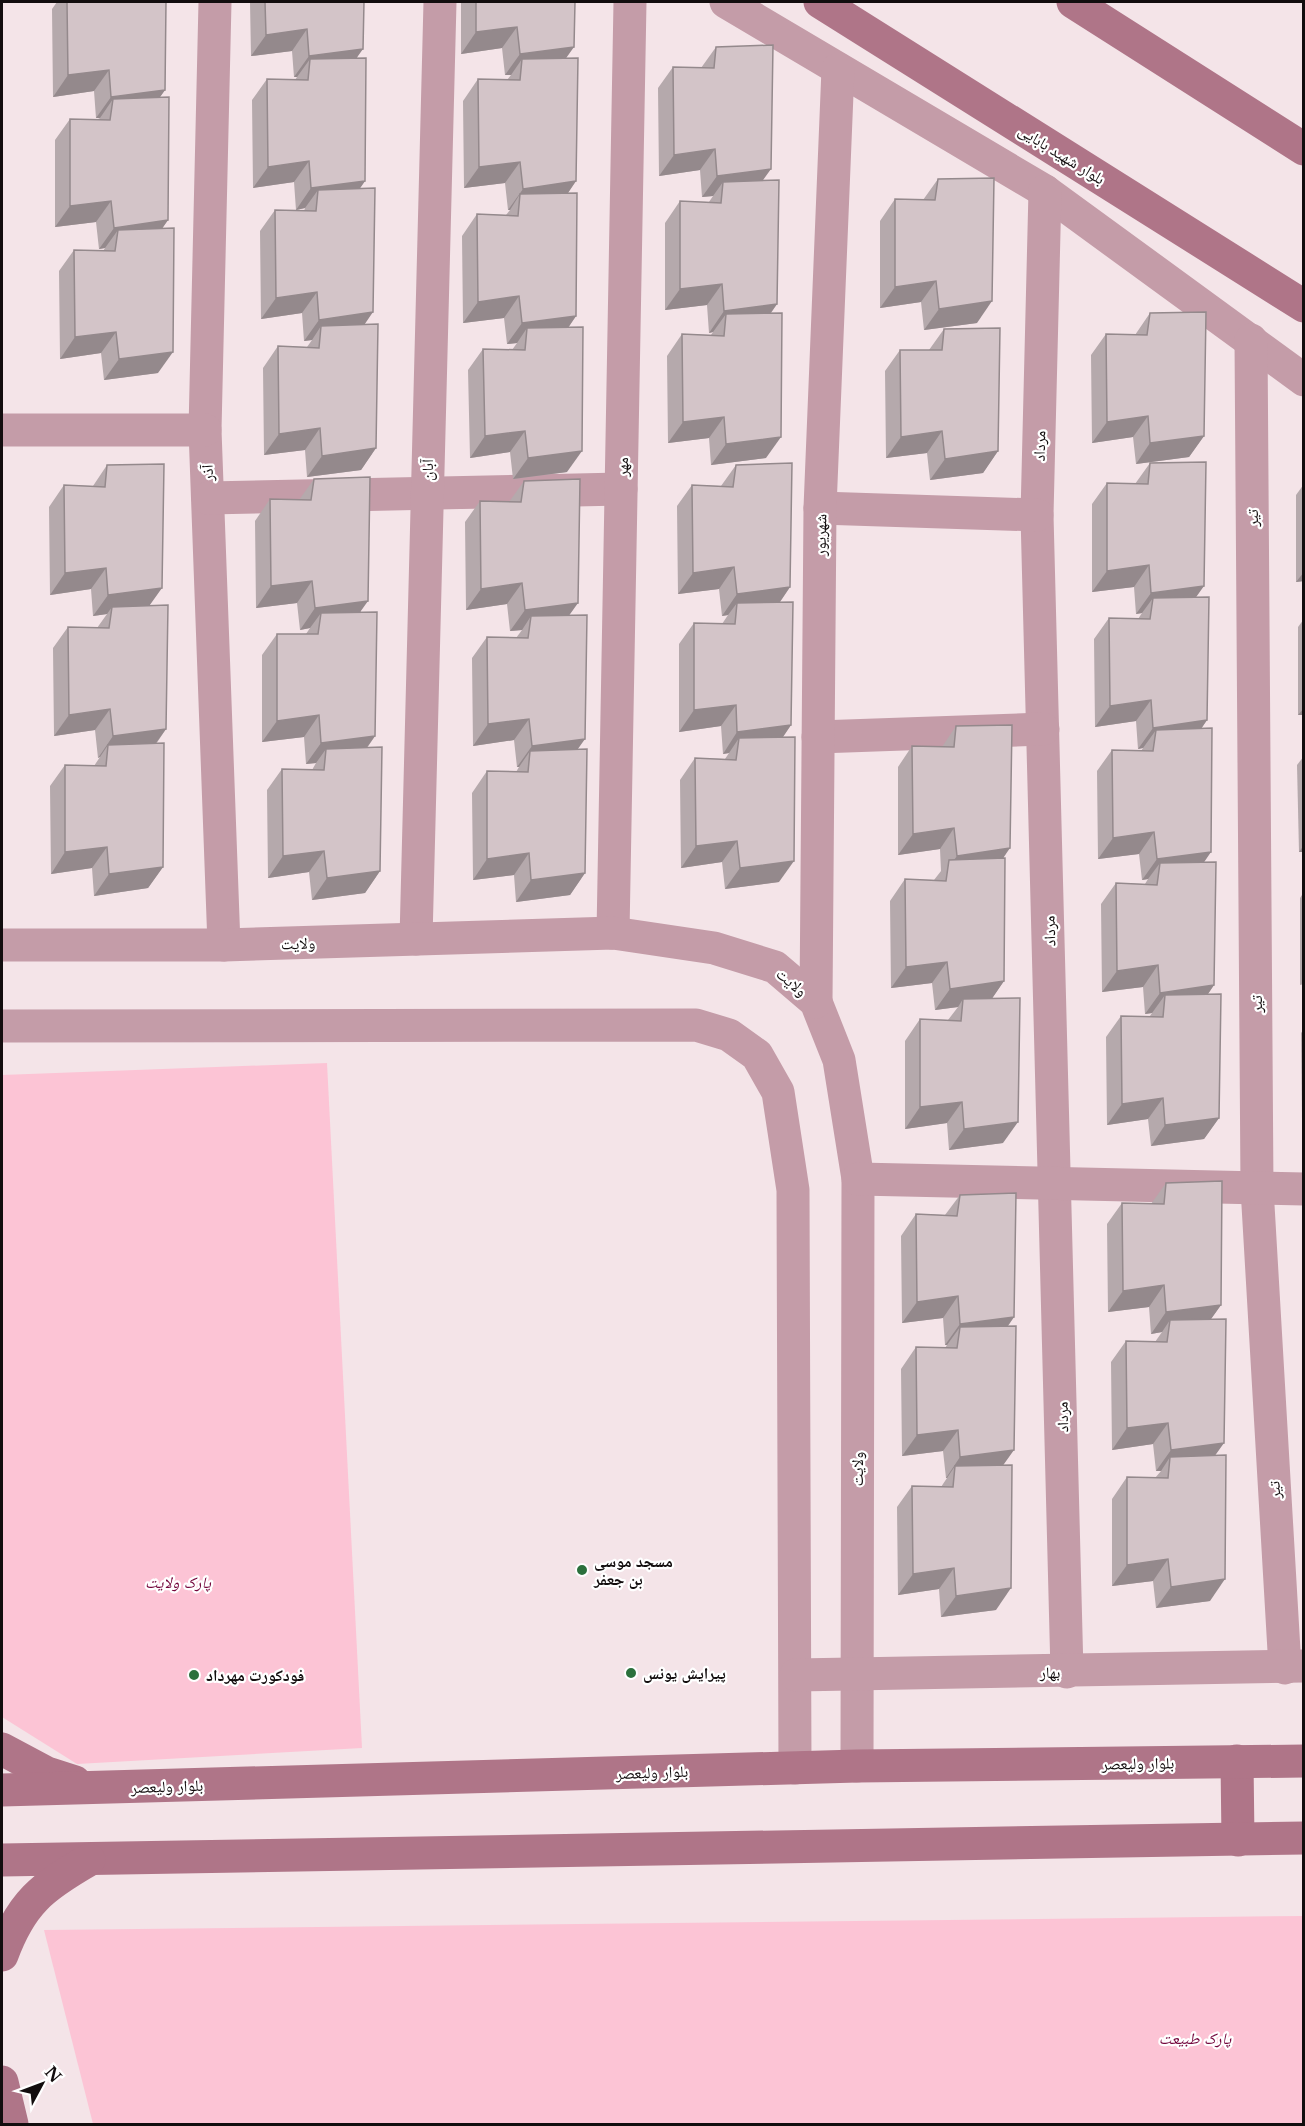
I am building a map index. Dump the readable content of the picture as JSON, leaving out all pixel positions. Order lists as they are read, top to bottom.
{
  "streets": {
    "main road": ["بلوار شهید بابایی", "بلوار ولیعصر"],
    "street": [
      "مرداد",
      "مهر",
      "آبان",
      "آذر",
      "تیر",
      "شهریور",
      "ولایت",
      "بهار"
    ]
  },
  "crossings": [
    ["مرداد", "بهار"],
    ["مهر", "ولایت"],
    ["آبان", "ولایت"],
    ["آذر", "ولایت"],
    ["تیر", "بهار"],
    ["شهریور", "ولایت"],
    ["ولایت", "بهار"],
    ["ولایت", "بلوار ولیعصر"]
  ],
  "parks": ["پارک ولایت", "پارک طبیعت"],
  "places": ["مسجد موسی بن جعفر", "پیرایش یونس", "فودکورت مهرداد"],
  "north": "top right"
}
